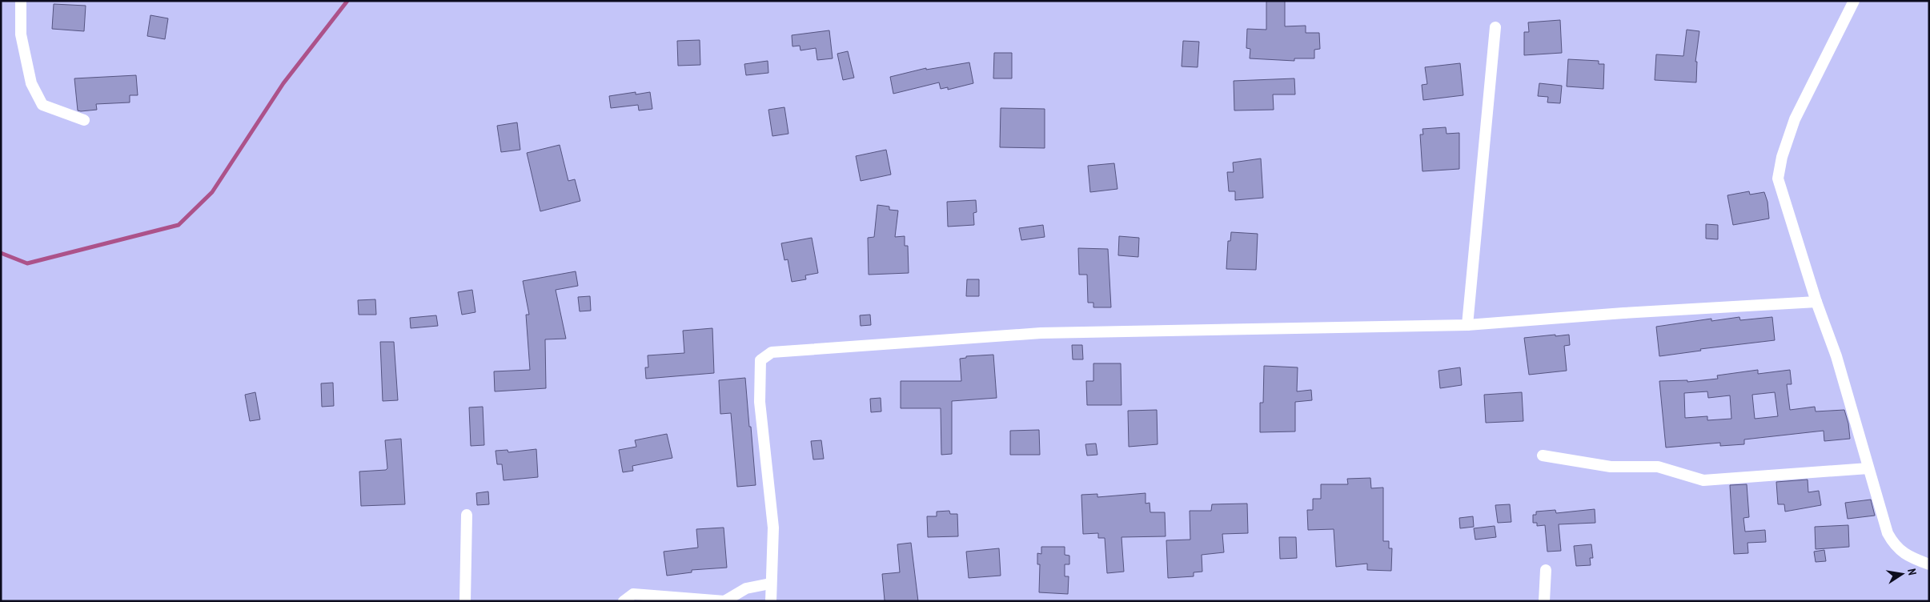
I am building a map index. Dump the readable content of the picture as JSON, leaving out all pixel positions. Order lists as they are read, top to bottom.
{
  "north": "right"
}
